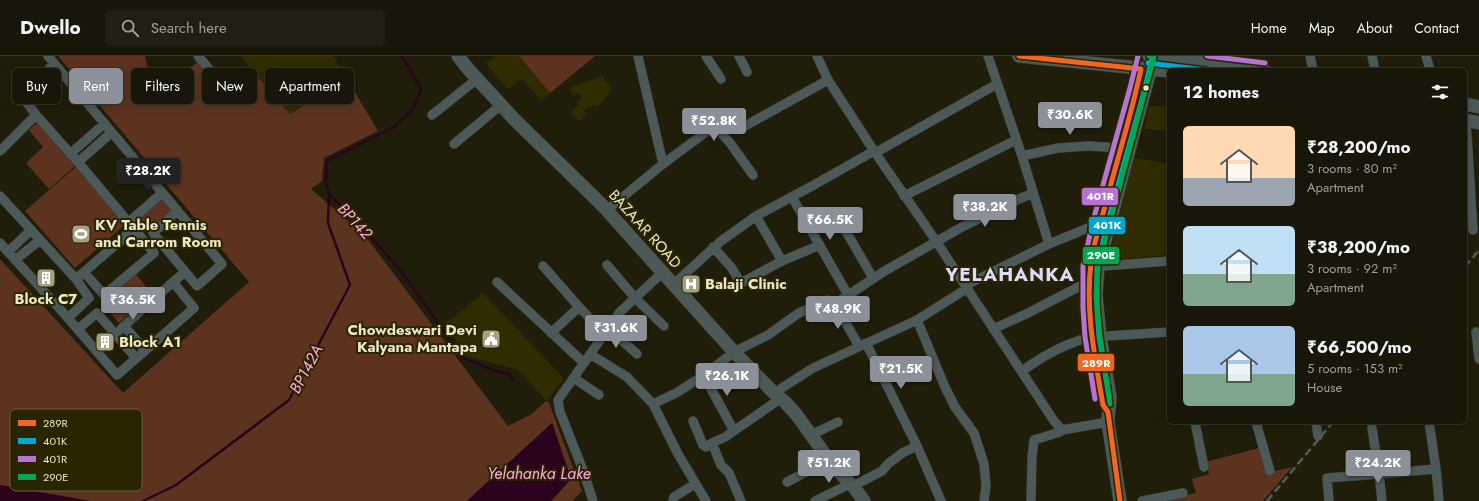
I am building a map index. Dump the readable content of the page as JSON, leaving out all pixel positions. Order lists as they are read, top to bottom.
{
  "streets": {
    "street": ["BAZAAR ROAD"]
  },
  "districts": ["YELAHANKA"],
  "water": ["BP142", "BP142A", "Yelahanka Lake"],
  "places": {
    "sports": ["KV Table Tennis and Carrom Room"],
    "building": ["Block C7", "Block A1"],
    "hospital": ["Balaji Clinic"],
    "public building": ["Chowdeswari Devi Kalyana Mantapa"]
  },
  "lines": [
    "transit line 289R",
    "transit line 401R",
    "transit line 290E",
    "transit line 401K"
  ],
  "legend": [
    "289R",
    "401K",
    "401R",
    "290E"
  ],
  "page": {
    "header": "Dwello",
    "search": "Search here",
    "nav": [
      "Home",
      "Map",
      "About",
      "Contact"
    ],
    "chip": [
      "Buy",
      "Rent",
      "Filters",
      "New",
      "Apartment"
    ],
    "heading": "12 homes",
    "price": [
      "₹30.6K",
      "₹52.8K",
      "₹28.2K",
      "₹38.2K",
      "₹66.5K",
      "₹36.5K",
      "₹48.9K",
      "₹31.6K",
      "₹21.5K",
      "₹26.1K",
      "₹51.2K",
      "₹24.2K"
    ],
    "list": [
      {
        "name": "₹28,200/mo",
        "note": "3 rooms · 80 m² · Apartment"
      },
      {
        "name": "₹38,200/mo",
        "note": "3 rooms · 92 m² · Apartment"
      },
      {
        "name": "₹66,500/mo",
        "note": "5 rooms · 153 m² · House"
      }
    ]
  }
}
